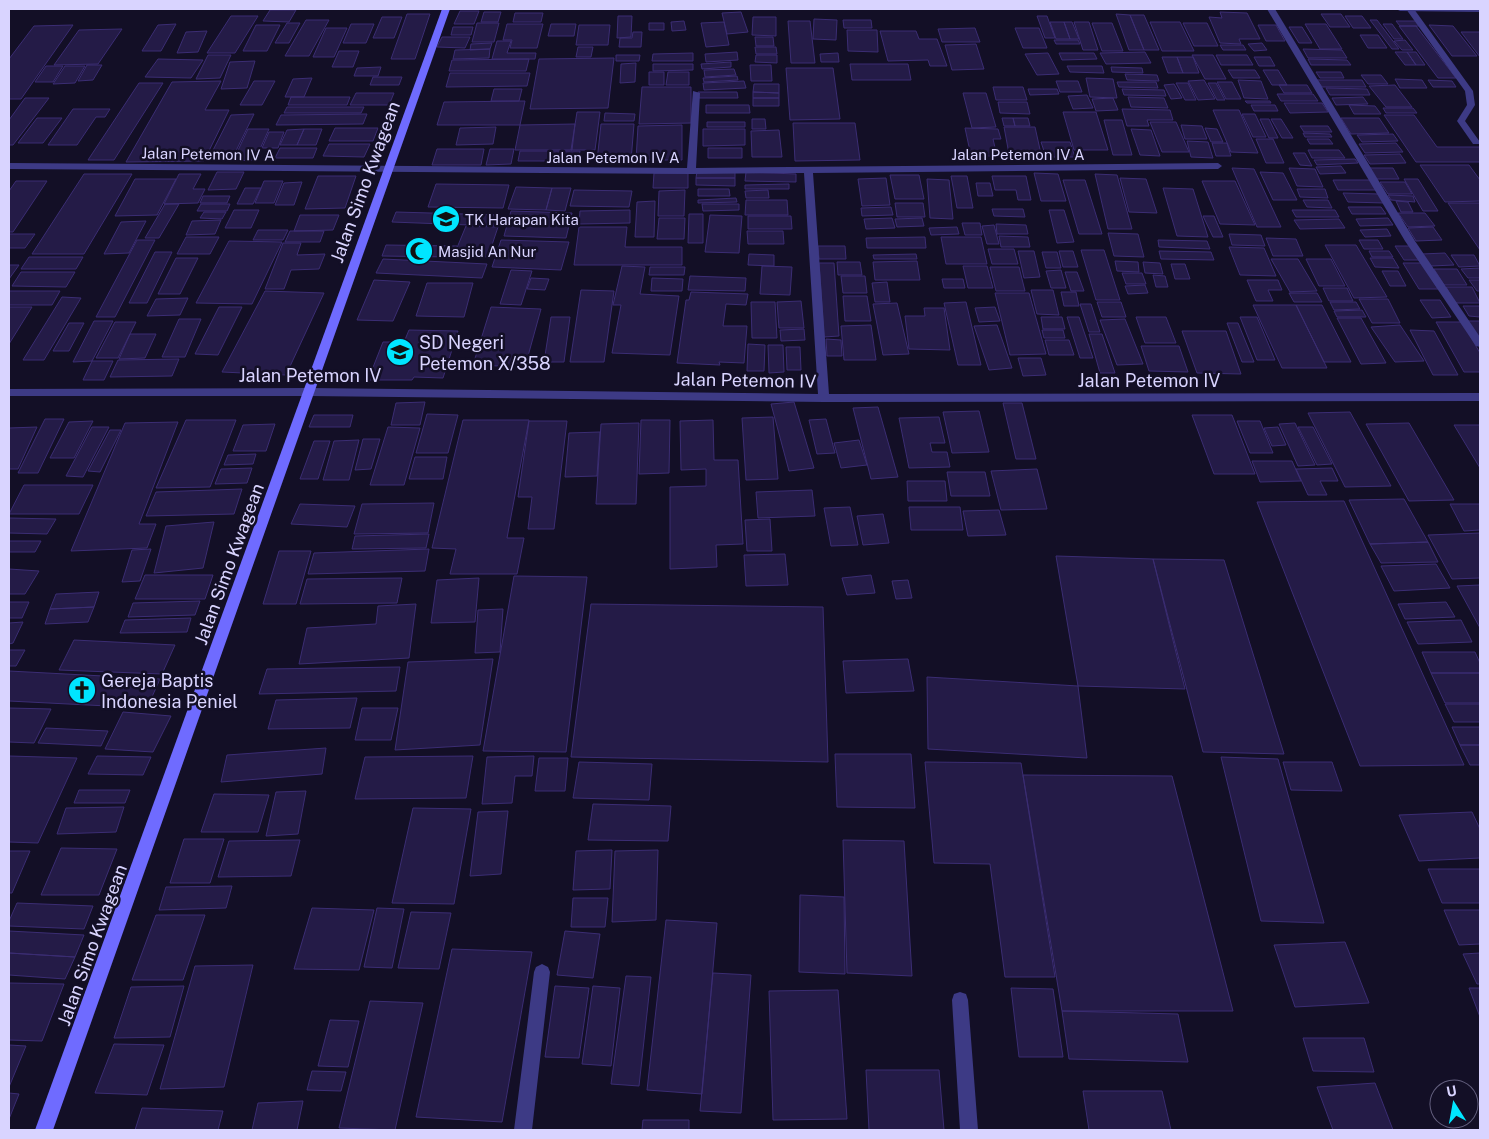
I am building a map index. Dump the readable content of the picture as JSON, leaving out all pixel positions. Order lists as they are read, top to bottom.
{
  "streets": {
    "street": ["Jalan Petemon IV A", "Jalan Simo Kwagean", "Jalan Petemon IV"]
  },
  "crossings": [
    ["Jalan Petemon IV A", "Jalan Simo Kwagean"],
    ["Jalan Simo Kwagean", "Jalan Petemon IV"]
  ],
  "places": {
    "school or university": ["TK Harapan Kita", "SD Negeri Petemon X/358"],
    "mosque": ["Masjid An Nur"],
    "church": ["Gereja Baptis Indonesia Peniel"]
  },
  "north": "top"
}
